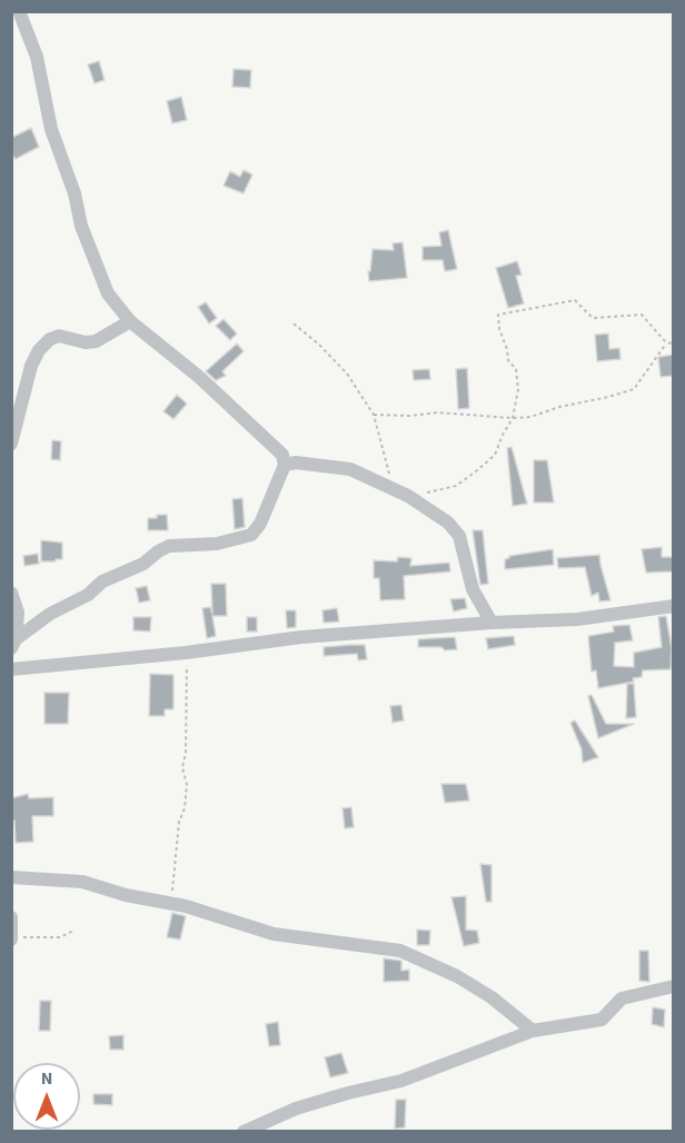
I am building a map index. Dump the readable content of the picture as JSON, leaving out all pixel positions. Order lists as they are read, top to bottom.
{
  "north": "top"
}
